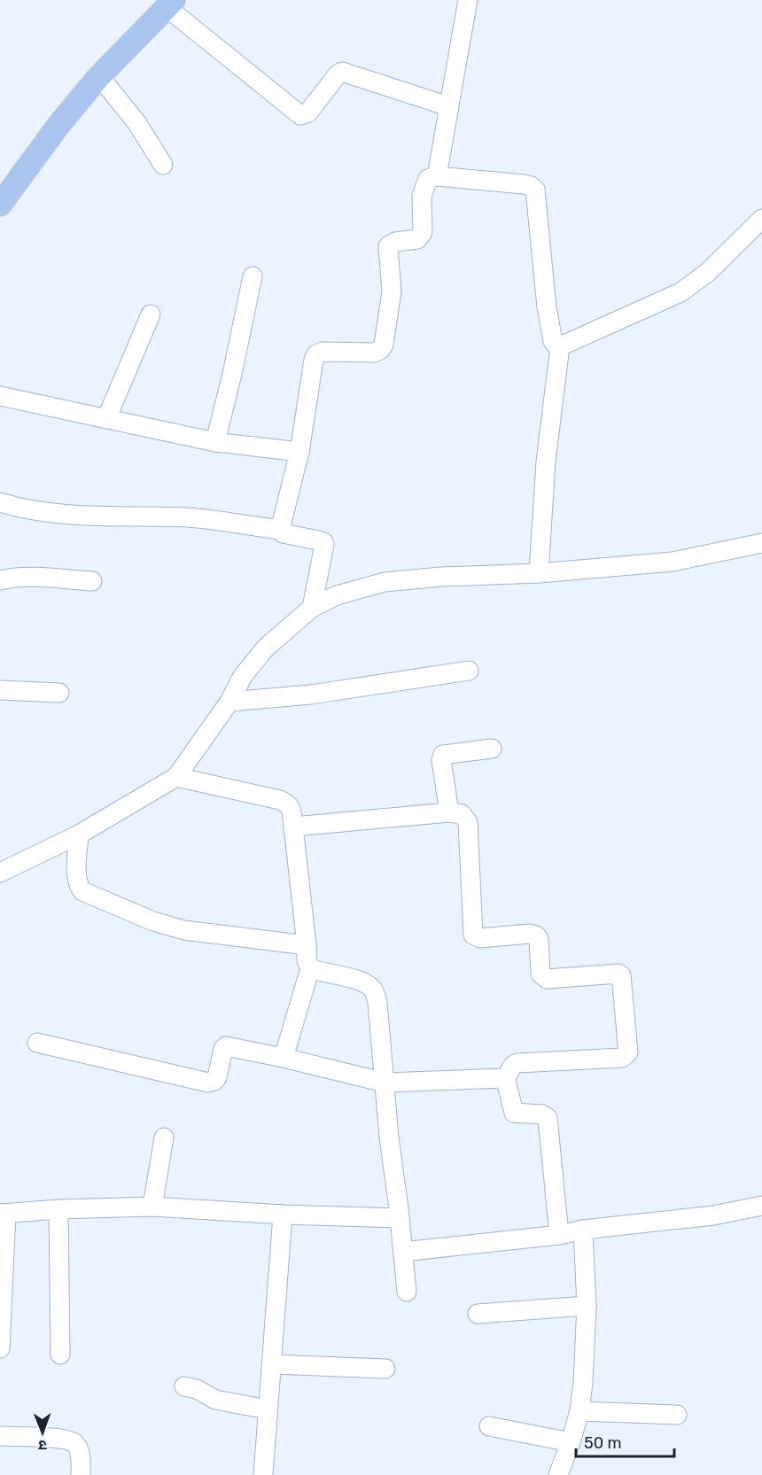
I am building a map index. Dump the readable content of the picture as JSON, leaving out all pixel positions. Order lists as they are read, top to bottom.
{
  "scale_bar": "50 m",
  "north": "bottom"
}
